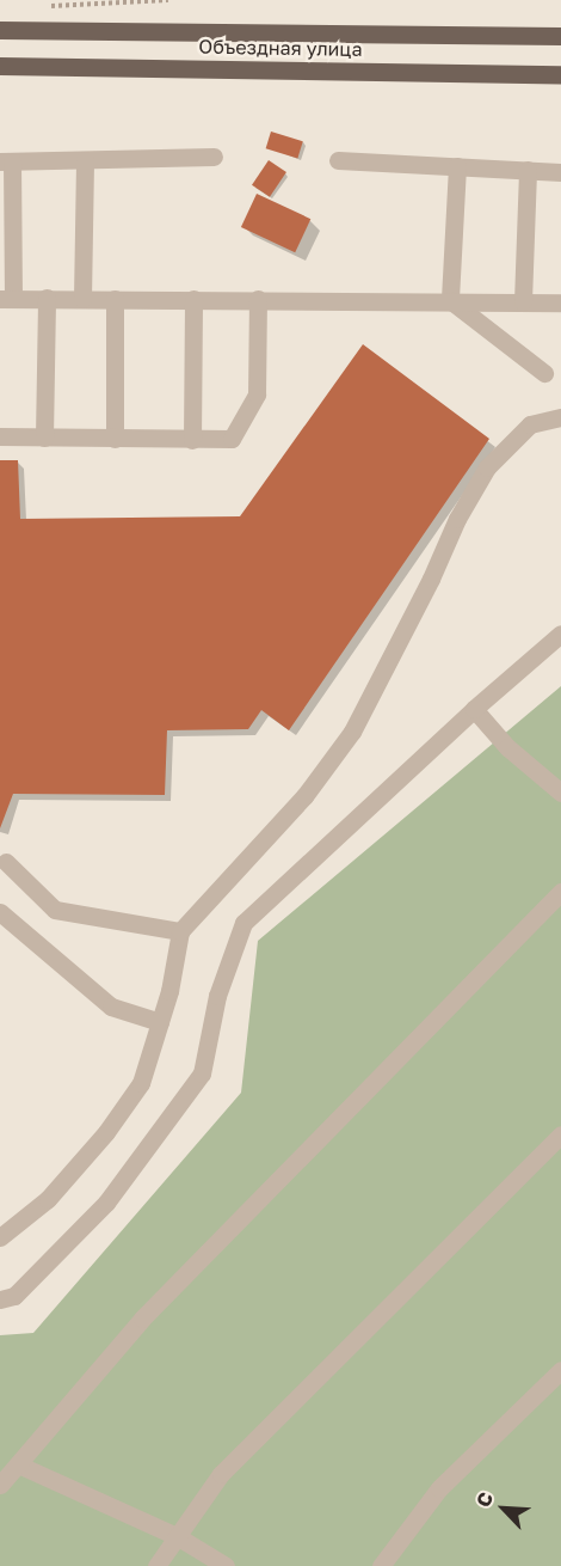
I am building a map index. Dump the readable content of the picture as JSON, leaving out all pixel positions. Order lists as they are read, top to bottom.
{
  "streets": {
    "main road": ["Объездная улица"]
  },
  "north": "top left"
}
